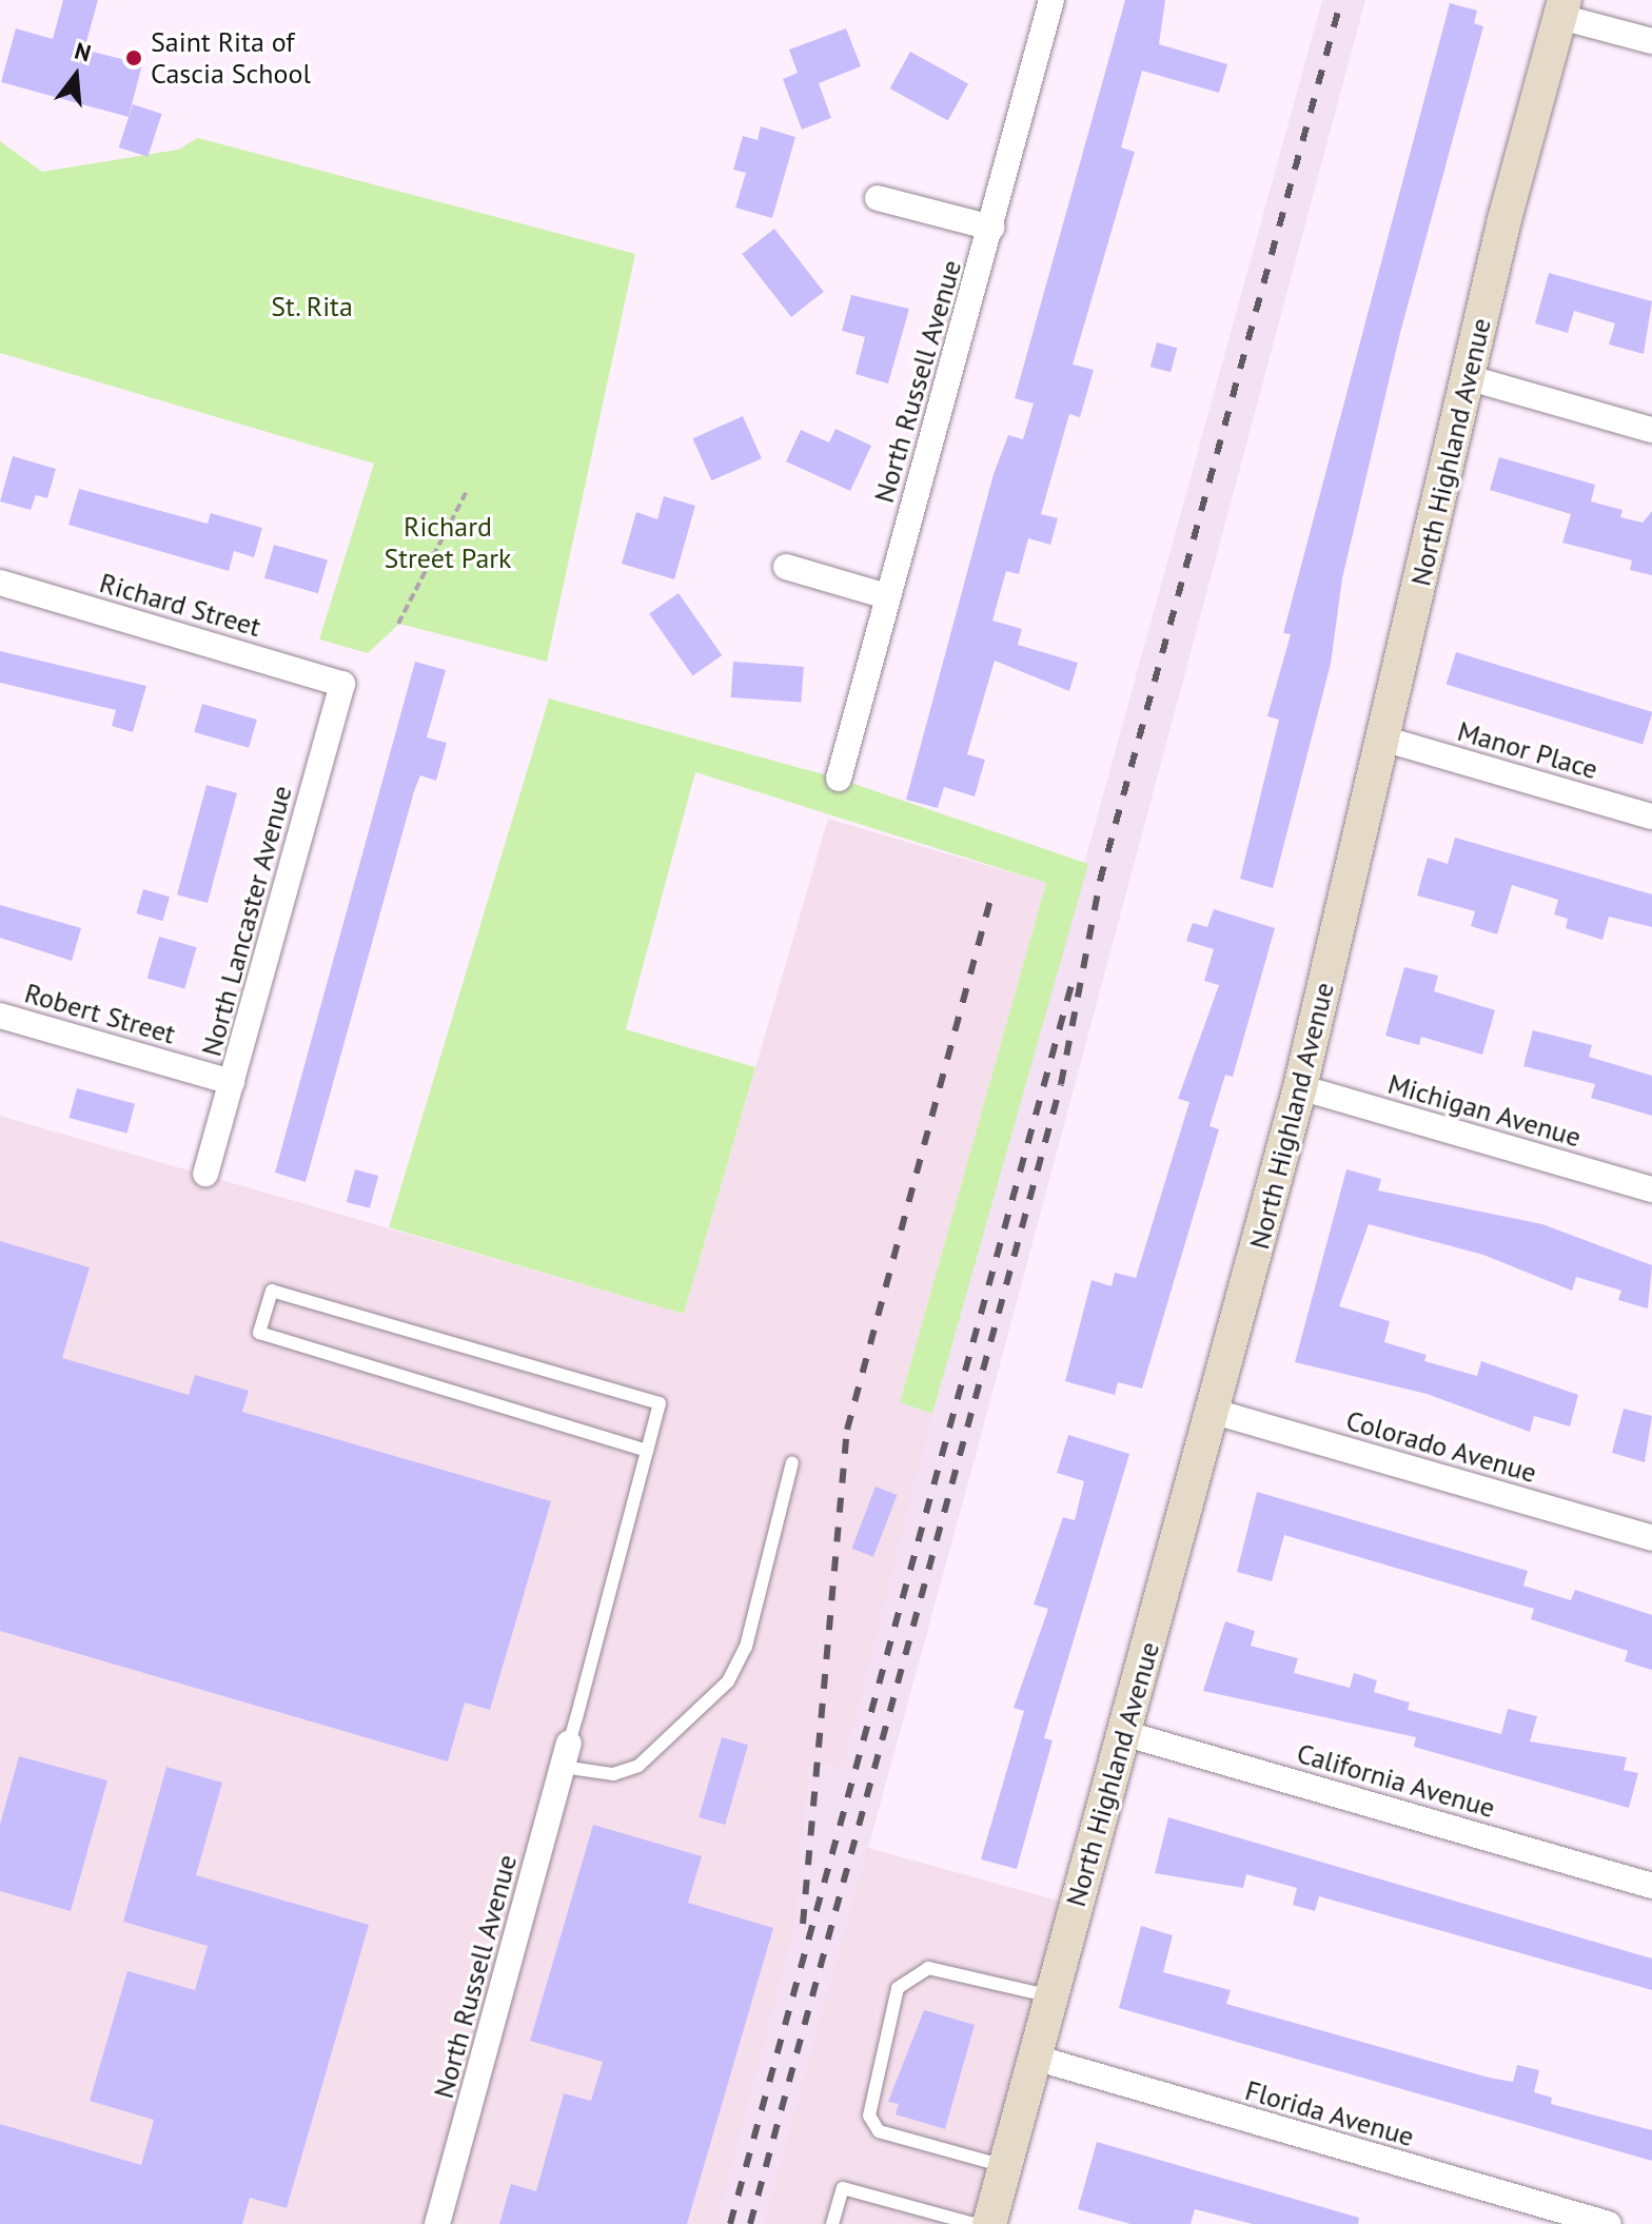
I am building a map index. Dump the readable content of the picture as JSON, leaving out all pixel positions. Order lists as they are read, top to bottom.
{
  "streets": {
    "street": [
      "North Russell Avenue",
      "North Highland Avenue",
      "Richard Street",
      "Manor Place",
      "North Lancaster Avenue",
      "Robert Street",
      "Michigan Avenue",
      "Colorado Avenue",
      "California Avenue",
      "Florida Avenue"
    ]
  },
  "crossings": [
    ["North Highland Avenue", "Manor Place"],
    ["North Highland Avenue", "Michigan Avenue"],
    ["North Highland Avenue", "Colorado Avenue"],
    ["North Highland Avenue", "California Avenue"],
    ["North Highland Avenue", "Florida Avenue"],
    ["Richard Street", "North Lancaster Avenue"],
    ["North Lancaster Avenue", "Robert Street"]
  ],
  "parks": ["St. Rita", "Richard Street Park"],
  "places": ["Saint Rita of Cascia School"],
  "north": "top"
}
